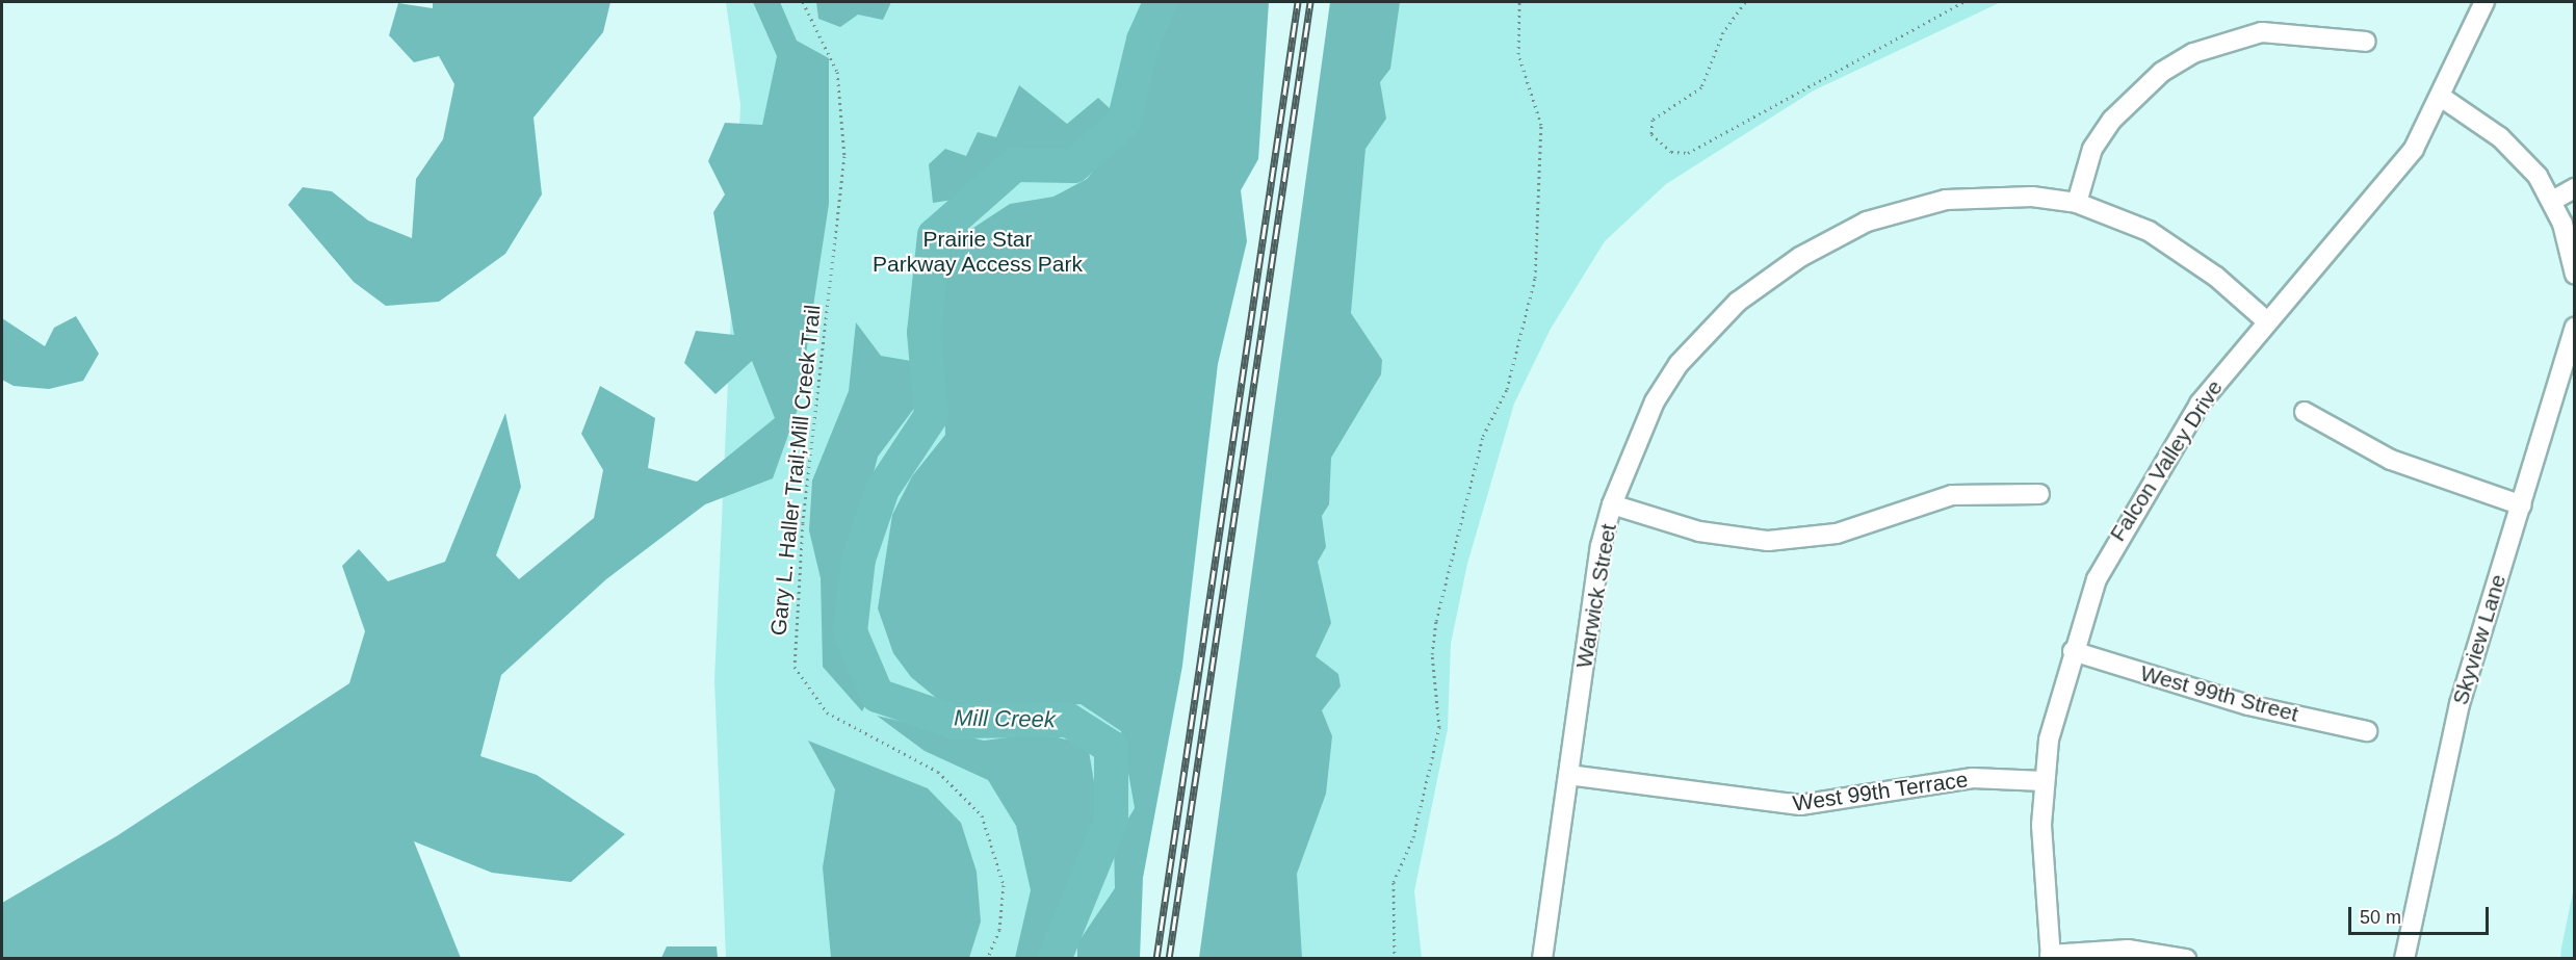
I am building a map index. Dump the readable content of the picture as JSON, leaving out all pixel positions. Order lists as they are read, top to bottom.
{
  "streets": {
    "street": [
      "Falcon Valley Drive",
      "Warwick Street",
      "Skyview Lane",
      "West 99th Street",
      "West 99th Terrace"
    ],
    "path": ["Gary L. Haller Trail;Mill Creek Trail"]
  },
  "crossings": [
    ["Falcon Valley Drive", "Warwick Street"],
    ["Falcon Valley Drive", "West 99th Street"],
    ["Falcon Valley Drive", "West 99th Terrace"],
    ["Warwick Street", "West 99th Terrace"]
  ],
  "water": ["Mill Creek"],
  "parks": ["Prairie Star Parkway Access Park"],
  "scale_bar": "50 m"
}
